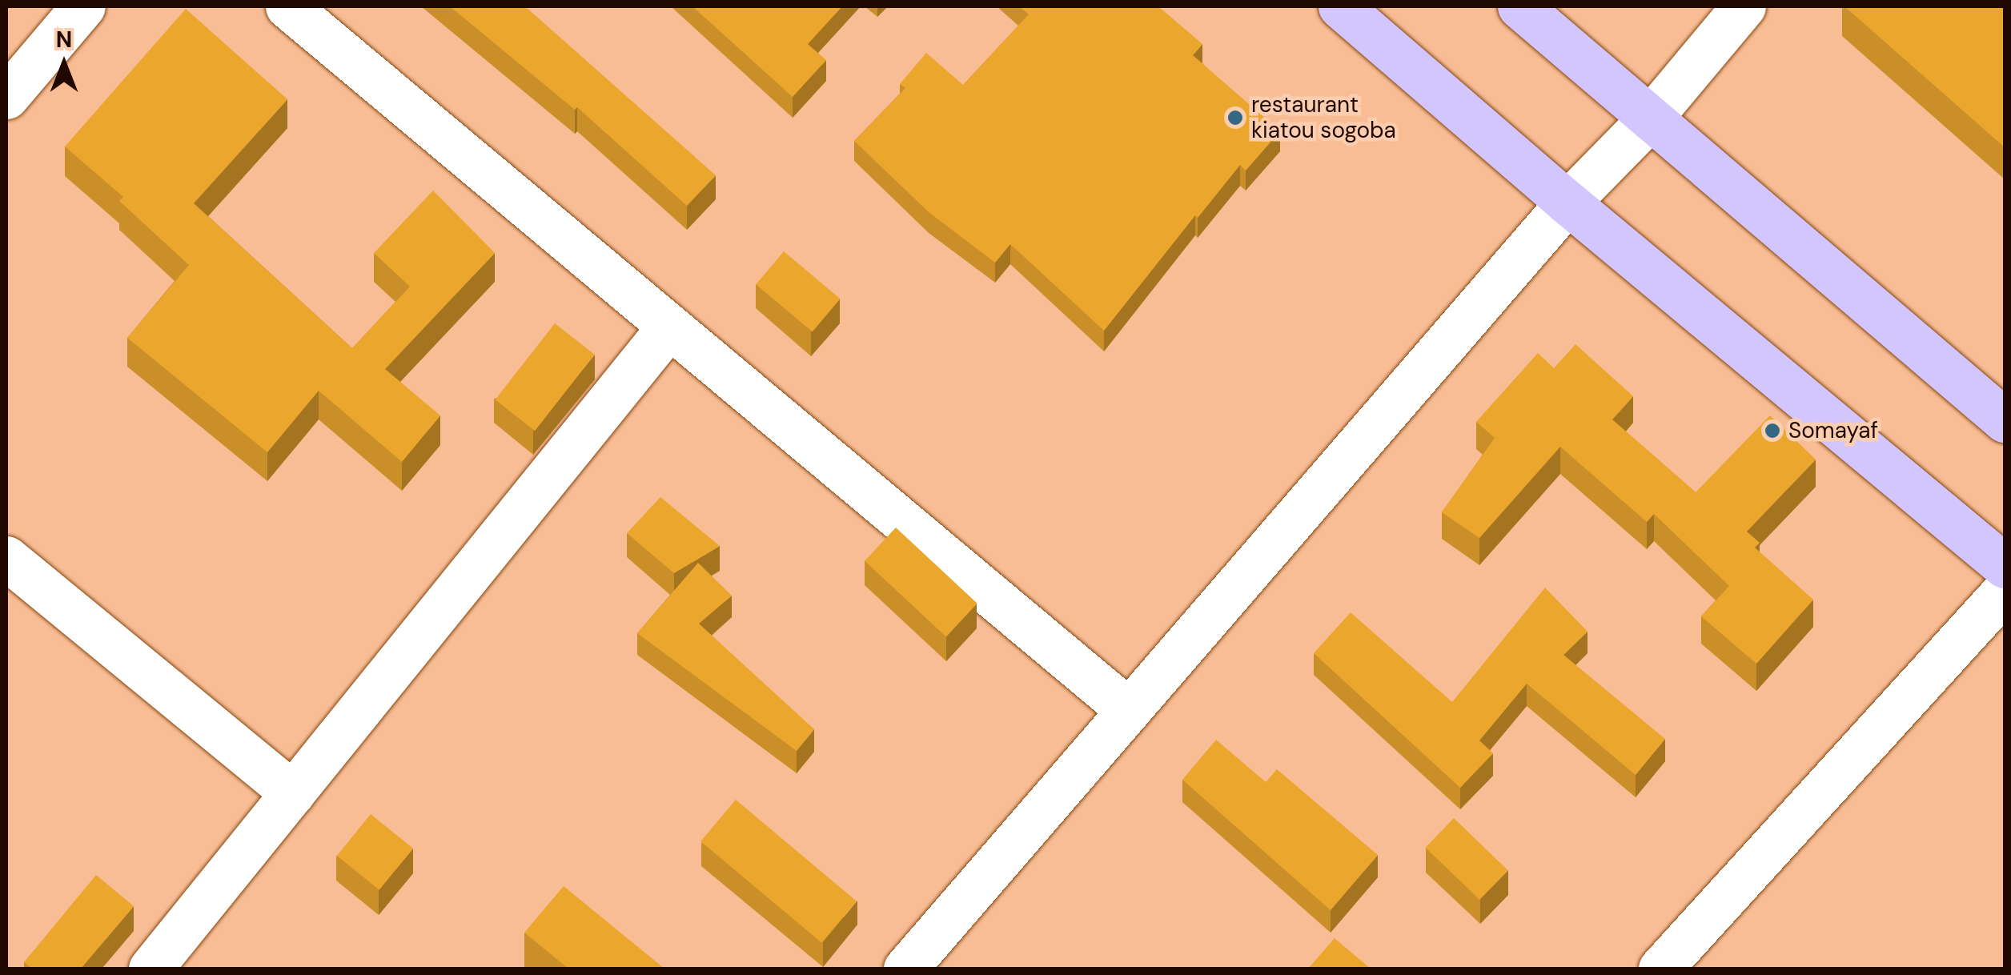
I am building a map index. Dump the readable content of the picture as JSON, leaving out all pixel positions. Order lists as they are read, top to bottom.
{
  "places": ["restaurant kiatou sogoba", "Somayaf"],
  "north": "top"
}
